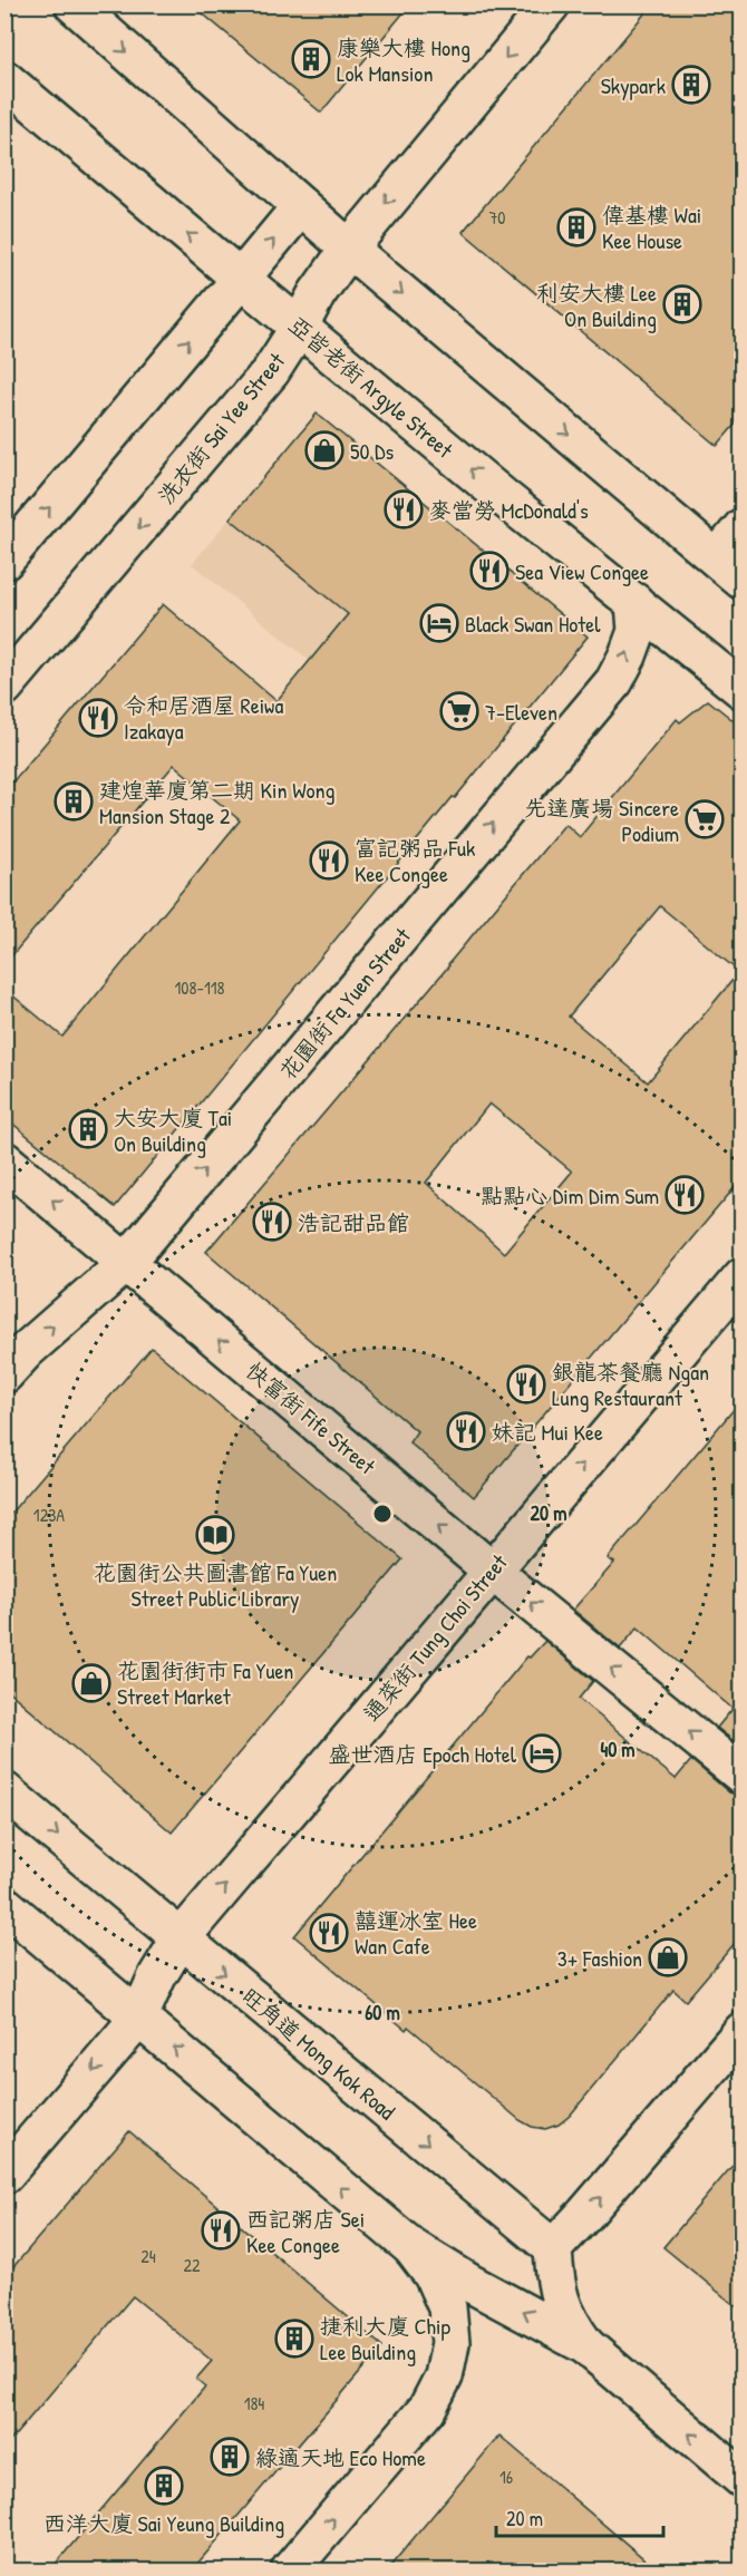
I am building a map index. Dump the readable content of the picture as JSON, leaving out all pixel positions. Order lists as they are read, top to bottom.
{
  "streets": {
    "street": [
      "亞皆老街 Argyle Street",
      "洗衣街 Sai Yee Street",
      "花園街 Fa Yuen Street",
      "快富街 Fife Street",
      "通菜街 Tung Choi Street",
      "旺角道 Mong Kok Road"
    ]
  },
  "crossings": [
    ["亞皆老街 Argyle Street", "洗衣街 Sai Yee Street"],
    ["亞皆老街 Argyle Street", "花園街 Fa Yuen Street"],
    ["花園街 Fa Yuen Street", "快富街 Fife Street"],
    ["快富街 Fife Street", "通菜街 Tung Choi Street"],
    ["通菜街 Tung Choi Street", "旺角道 Mong Kok Road"]
  ],
  "one_way": ["花園街 Fa Yuen Street", "快富街 Fife Street", "通菜街 Tung Choi Street"],
  "places": {
    "building": [
      "康樂大樓 Hong Lok Mansion",
      "Skypark",
      "偉基樓 Wai Kee House",
      "利安大樓 Lee On Building",
      "建煌華廈第二期 Kin Wong Mansion Stage 2",
      "大安大廈 Tai On Building",
      "捷利大廈 Chip Lee Building",
      "綠適天地 Eco Home",
      "西洋大廈 Sai Yeung Building"
    ],
    "shop": ["50 Ds", "花園街街市 Fa Yuen Street Market", "3+ Fashion"],
    "restaurant": [
      "麥當勞 McDonald's",
      "Sea View Congee",
      "令和居酒屋 Reiwa Izakaya",
      "富記粥品 Fuk Kee Congee",
      "點點心 Dim Dim Sum",
      "浩記甜品館",
      "銀龍茶餐廳 Ngan Lung Restaurant",
      "妹記 Mui Kee",
      "囍運冰室 Hee Wan Cafe",
      "西記粥店 Sei Kee Congee"
    ],
    "hotel": ["Black Swan Hotel", "盛世酒店 Epoch Hotel"],
    "supermarket": ["7-Eleven", "先達廣場 Sincere Podium"],
    "library": ["花園街公共圖書館 Fa Yuen Street Public Library"]
  },
  "house_numbers": [
    "70",
    "108-118",
    "123A",
    "24",
    "22",
    "184",
    "16"
  ],
  "scale_bar": "20 m",
  "rings": ["20 m", "40 m", "60 m"]
}
